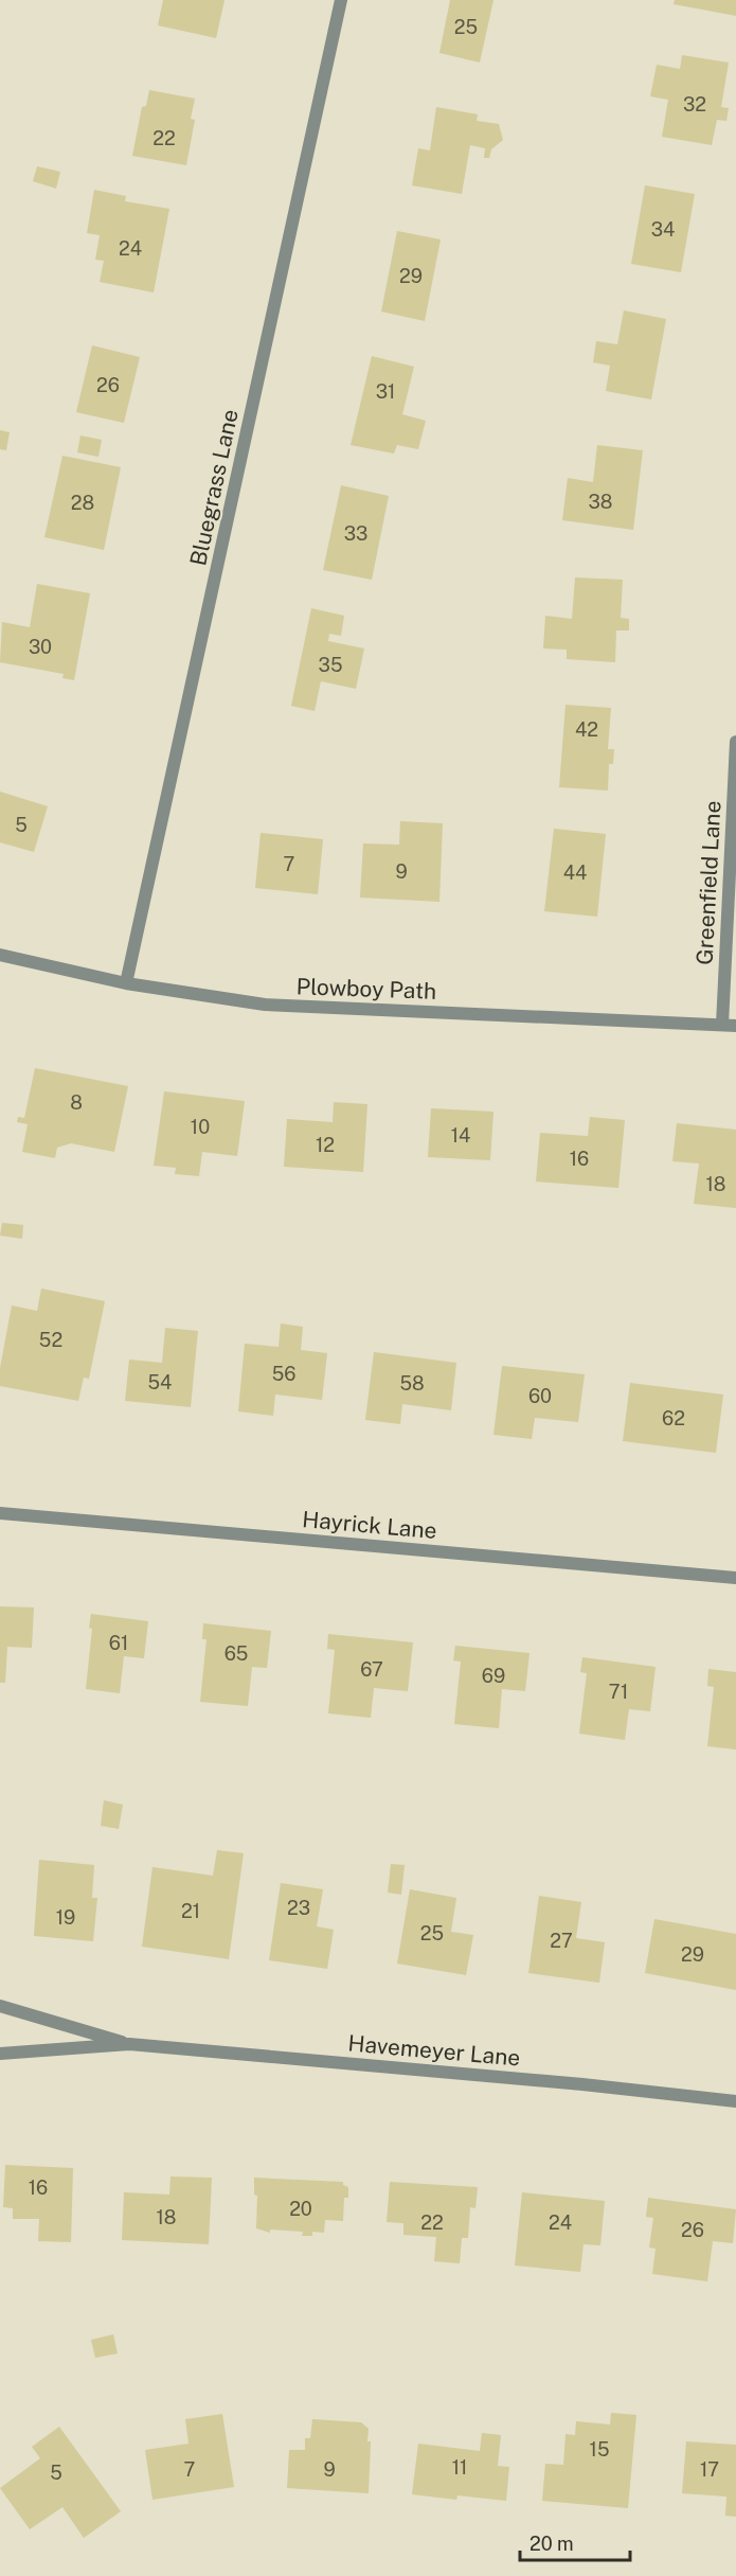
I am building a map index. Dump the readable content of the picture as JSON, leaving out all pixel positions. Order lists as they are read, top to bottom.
{
  "streets": {
    "street": [
      "Bluegrass Lane",
      "Greenfield Lane",
      "Plowboy Path",
      "Hayrick Lane",
      "Havemeyer Lane"
    ]
  },
  "crossings": [
    ["Bluegrass Lane", "Plowboy Path"],
    ["Greenfield Lane", "Plowboy Path"]
  ],
  "house_numbers": [
    "25",
    "32",
    "22",
    "34",
    "24",
    "29",
    "26",
    "31",
    "38",
    "28",
    "33",
    "30",
    "35",
    "42",
    "5",
    "7",
    "9",
    "44",
    "8",
    "10",
    "14",
    "12",
    "16",
    "18",
    "52",
    "56",
    "54",
    "58",
    "60",
    "62",
    "61",
    "65",
    "67",
    "69",
    "71",
    "23",
    "21",
    "19",
    "25",
    "27",
    "29",
    "16",
    "20",
    "18",
    "22",
    "24",
    "26",
    "15",
    "11",
    "7",
    "9",
    "17",
    "5"
  ],
  "scale_bar": "20 m"
}
